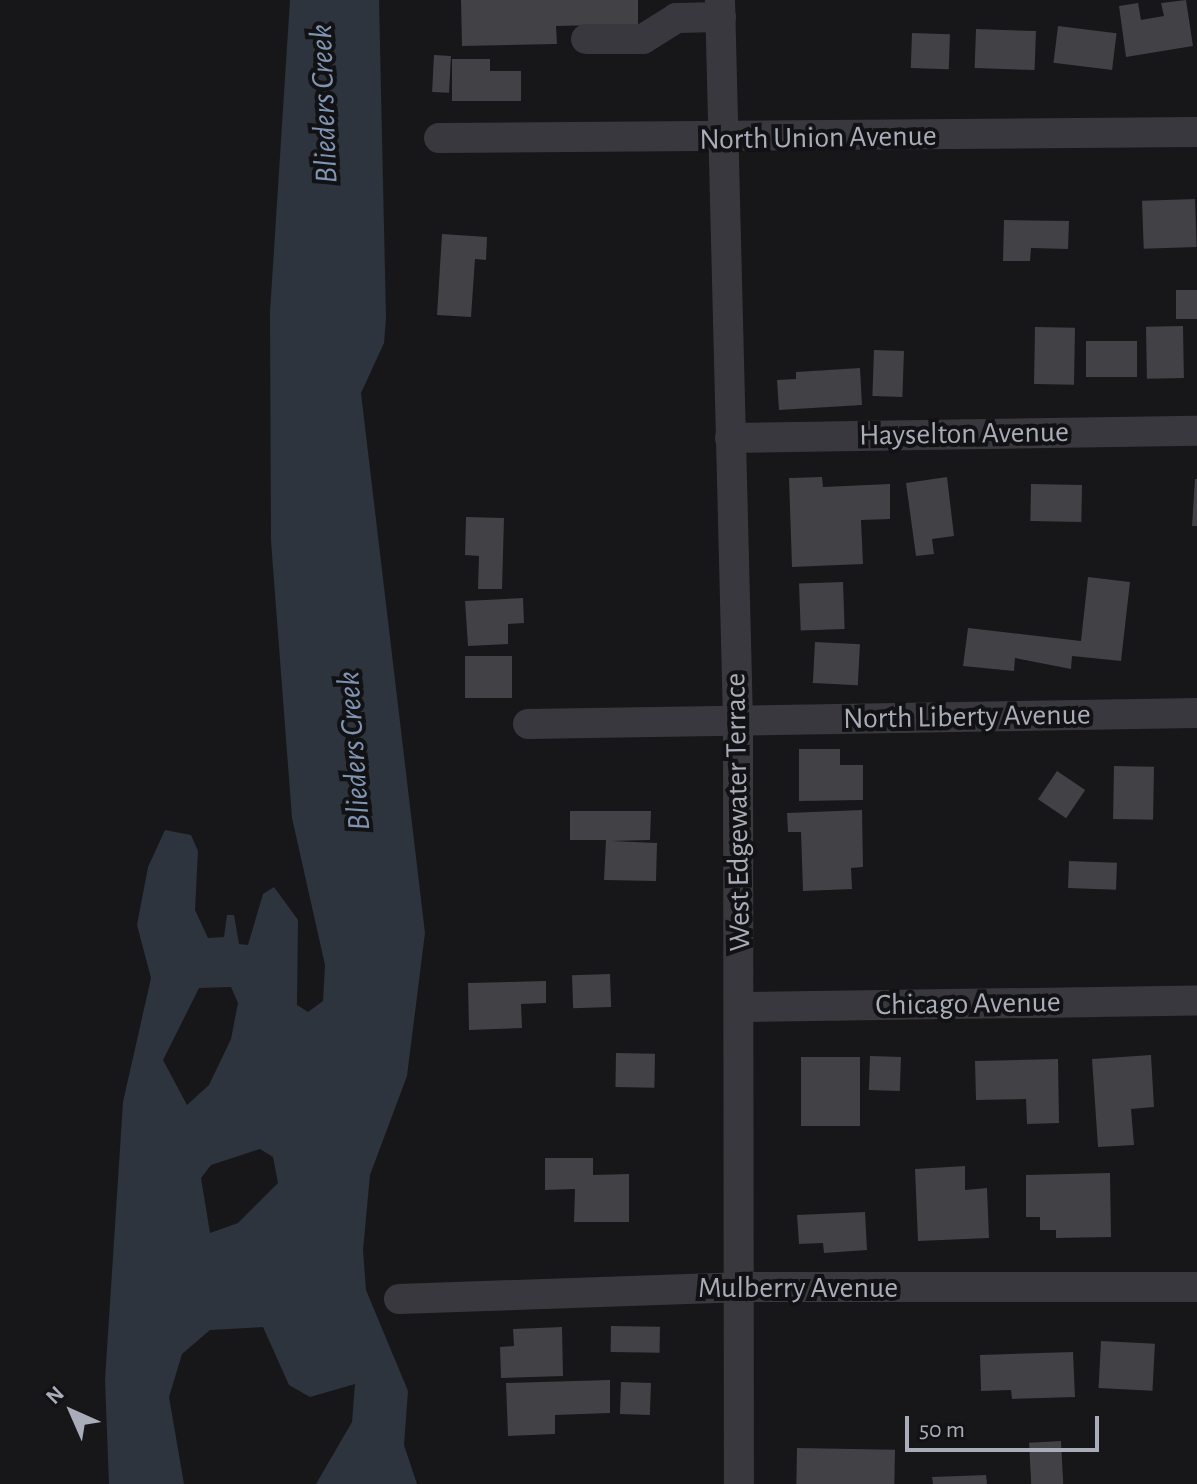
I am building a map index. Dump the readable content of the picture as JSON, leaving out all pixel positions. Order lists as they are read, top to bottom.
{
  "streets": {
    "street": [
      "North Union Avenue",
      "Hayselton Avenue",
      "North Liberty Avenue",
      "West Edgewater Terrace",
      "Chicago Avenue",
      "Mulberry Avenue"
    ]
  },
  "crossings": [
    ["North Union Avenue", "West Edgewater Terrace"],
    ["Hayselton Avenue", "West Edgewater Terrace"],
    ["North Liberty Avenue", "West Edgewater Terrace"],
    ["West Edgewater Terrace", "Chicago Avenue"],
    ["West Edgewater Terrace", "Mulberry Avenue"]
  ],
  "water": ["Blieders Creek"],
  "scale_bar": "50 m",
  "north": "top left"
}
